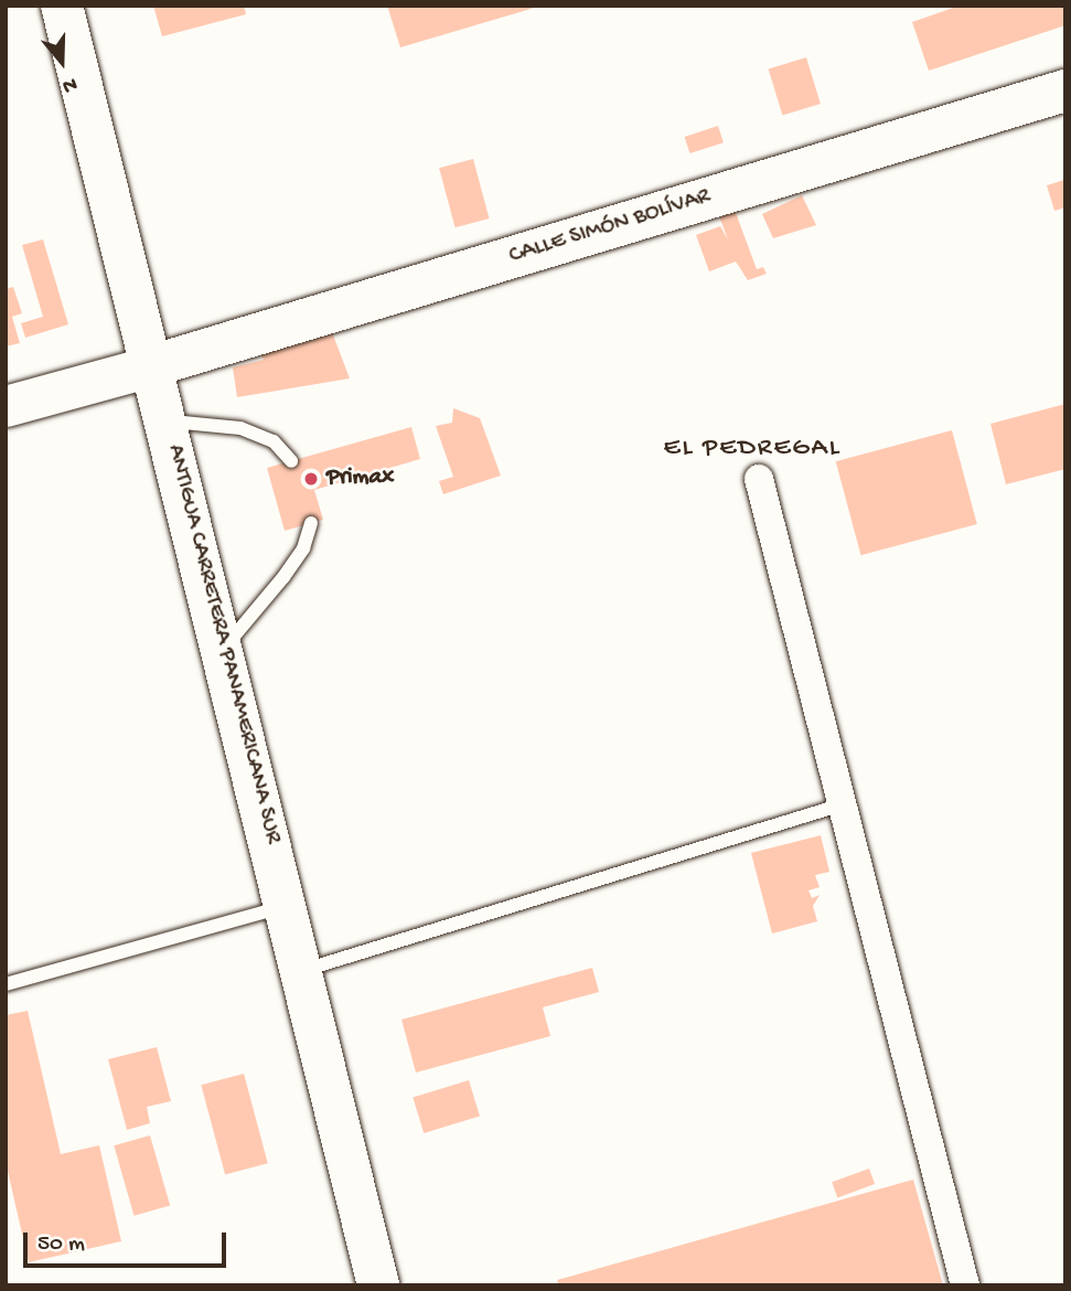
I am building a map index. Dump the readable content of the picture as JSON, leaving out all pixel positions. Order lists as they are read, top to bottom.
{
  "streets": {
    "main road": ["CALLE SIMÓN BOLÍVAR", "ANTIGUA CARRETERA PANAMERICANA SUR"]
  },
  "crossings": [
    ["CALLE SIMÓN BOLÍVAR", "ANTIGUA CARRETERA PANAMERICANA SUR"]
  ],
  "districts": ["EL PEDREGAL"],
  "places": ["Primax"],
  "scale_bar": "50 m",
  "north": "bottom"
}
